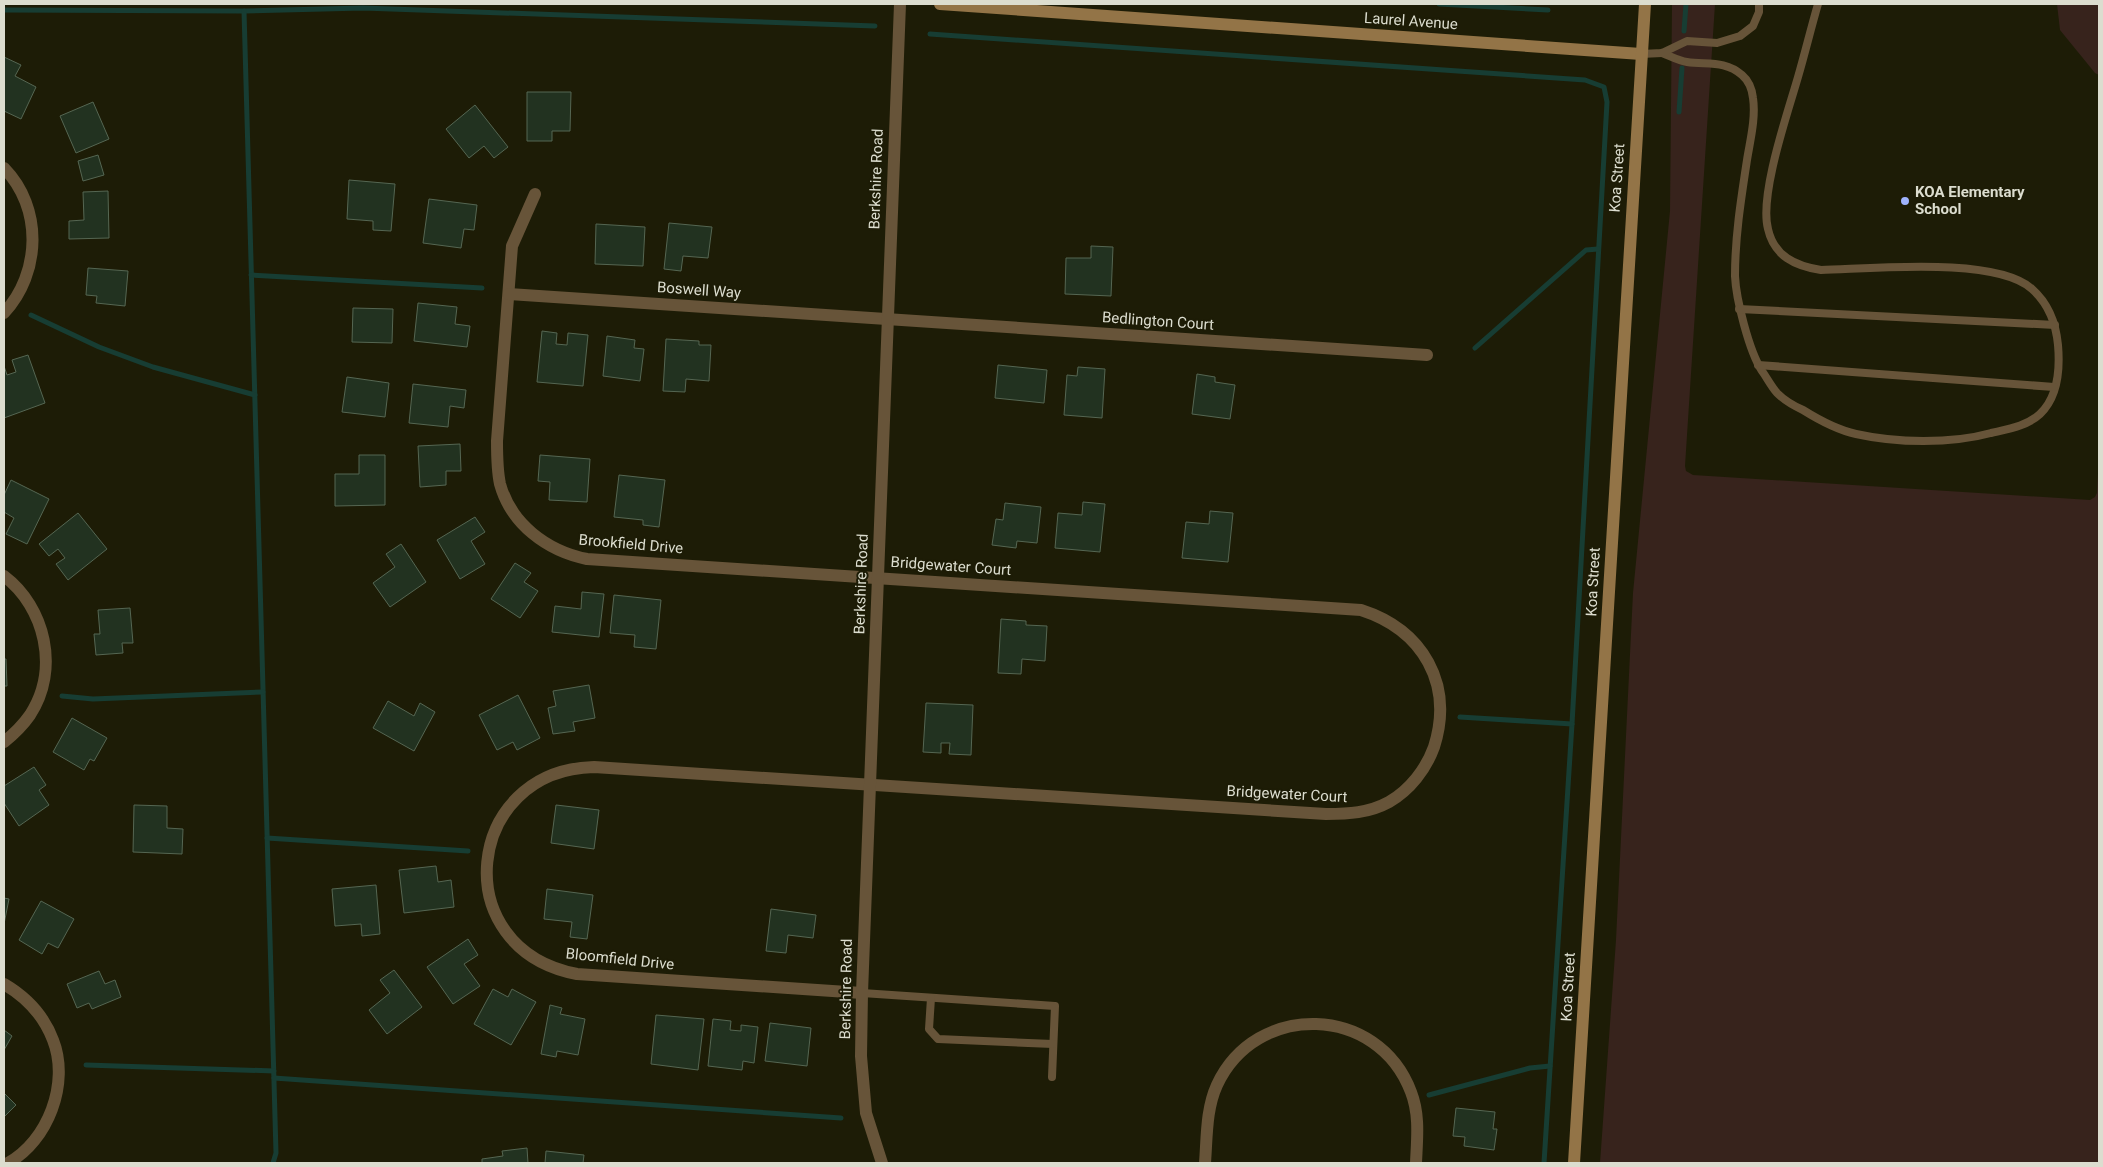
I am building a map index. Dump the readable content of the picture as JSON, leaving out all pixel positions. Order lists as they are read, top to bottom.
{
  "streets": {
    "main road": ["Laurel Avenue", "Koa Street"],
    "street": [
      "Berkshire Road",
      "Boswell Way",
      "Bedlington Court",
      "Brookfield Drive",
      "Bridgewater Court",
      "Bloomfield Drive"
    ]
  },
  "crossings": [
    ["Laurel Avenue", "Koa Street"],
    ["Berkshire Road", "Boswell Way"],
    ["Berkshire Road", "Bedlington Court"],
    ["Berkshire Road", "Brookfield Drive"],
    ["Berkshire Road", "Bridgewater Court"],
    ["Berkshire Road", "Bloomfield Drive"],
    ["Boswell Way", "Bedlington Court"],
    ["Boswell Way", "Brookfield Drive"],
    ["Brookfield Drive", "Bridgewater Court"],
    ["Bridgewater Court", "Bloomfield Drive"]
  ],
  "places": ["KOA Elementary School"]
}
